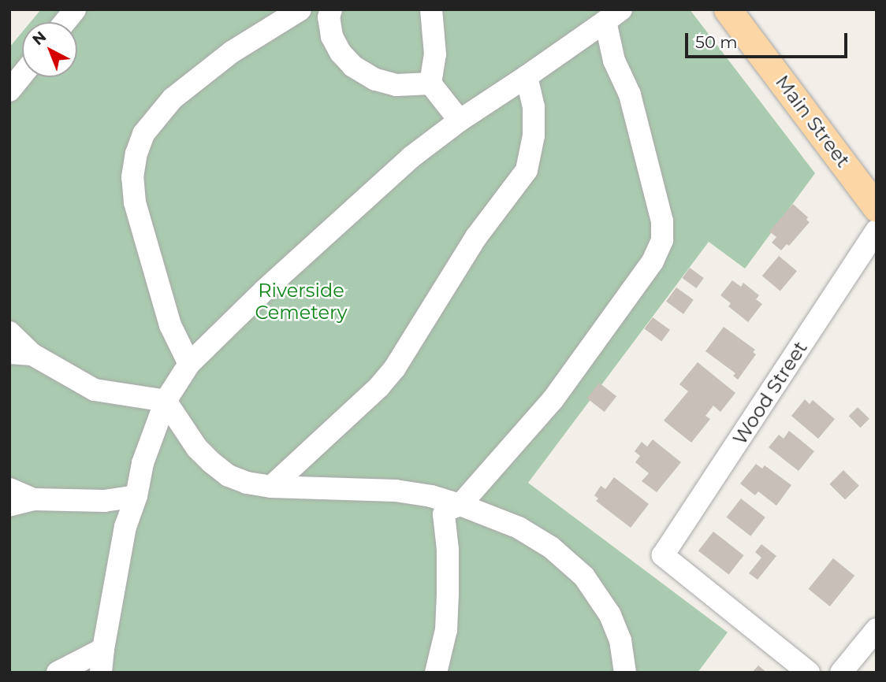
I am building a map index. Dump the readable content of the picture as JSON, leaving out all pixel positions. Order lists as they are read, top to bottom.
{
  "streets": {
    "main road": ["Main Street"],
    "street": ["Wood Street"]
  },
  "parks": ["Riverside Cemetery"],
  "scale_bar": "50 m",
  "north": "top left"
}
